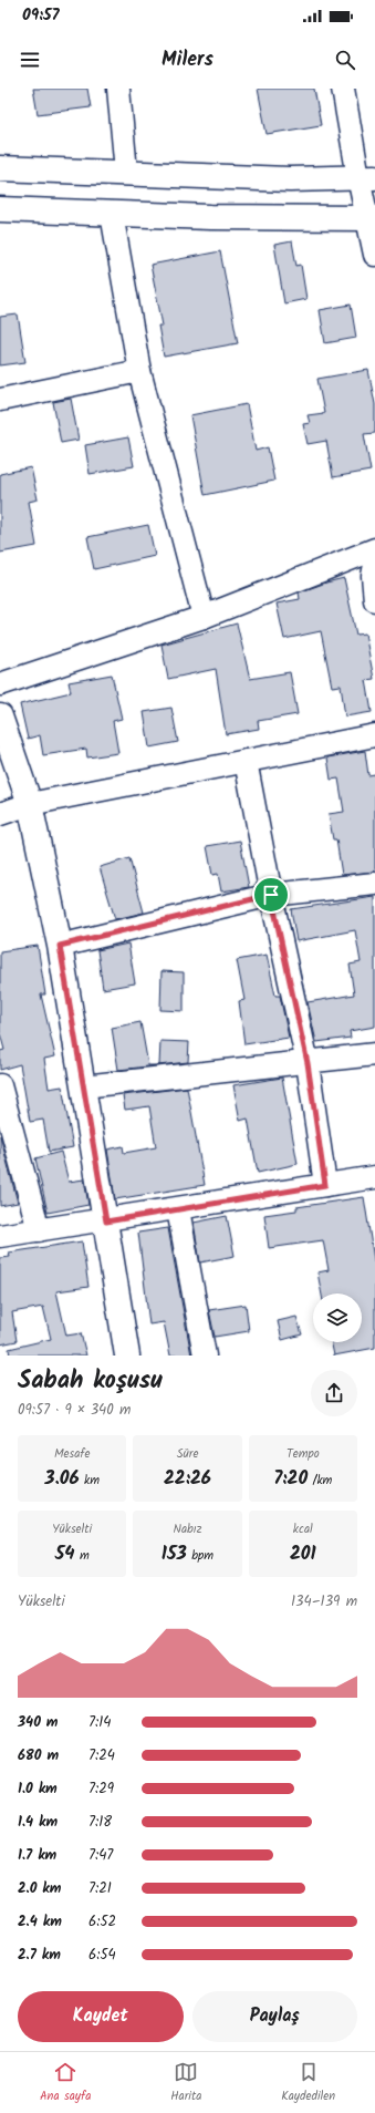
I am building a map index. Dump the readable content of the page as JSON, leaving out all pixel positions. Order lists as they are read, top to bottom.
{
  "page": {
    "status": "09:57",
    "header": "Milers",
    "heading": ["Sabah koşusu", "09:57 · 9 × 340 m"],
    "stats": [
      ["Mesafe", "3.06 km"],
      ["Süre", "22:26"],
      ["Tempo", "7:20 /km"],
      ["Yükselti", "54 m"],
      ["Nabız", "153 bpm"],
      ["kcal", "201"]
    ],
    "chart": ["Yükselti", "134–139 m"],
    "list": [
      {
        "name": "340 m",
        "note": "7:14"
      },
      {
        "name": "680 m",
        "note": "7:24"
      },
      {
        "name": "1.0 km",
        "note": "7:29"
      },
      {
        "name": "1.4 km",
        "note": "7:18"
      },
      {
        "name": "1.7 km",
        "note": "7:47"
      },
      {
        "name": "2.0 km",
        "note": "7:21"
      },
      {
        "name": "2.4 km",
        "note": "6:52"
      },
      {
        "name": "2.7 km",
        "note": "6:54"
      }
    ],
    "buttons": ["Kaydet", "Paylaş"],
    "tabs": ["Ana sayfa", "Harita", "Kaydedilen"]
  }
}
